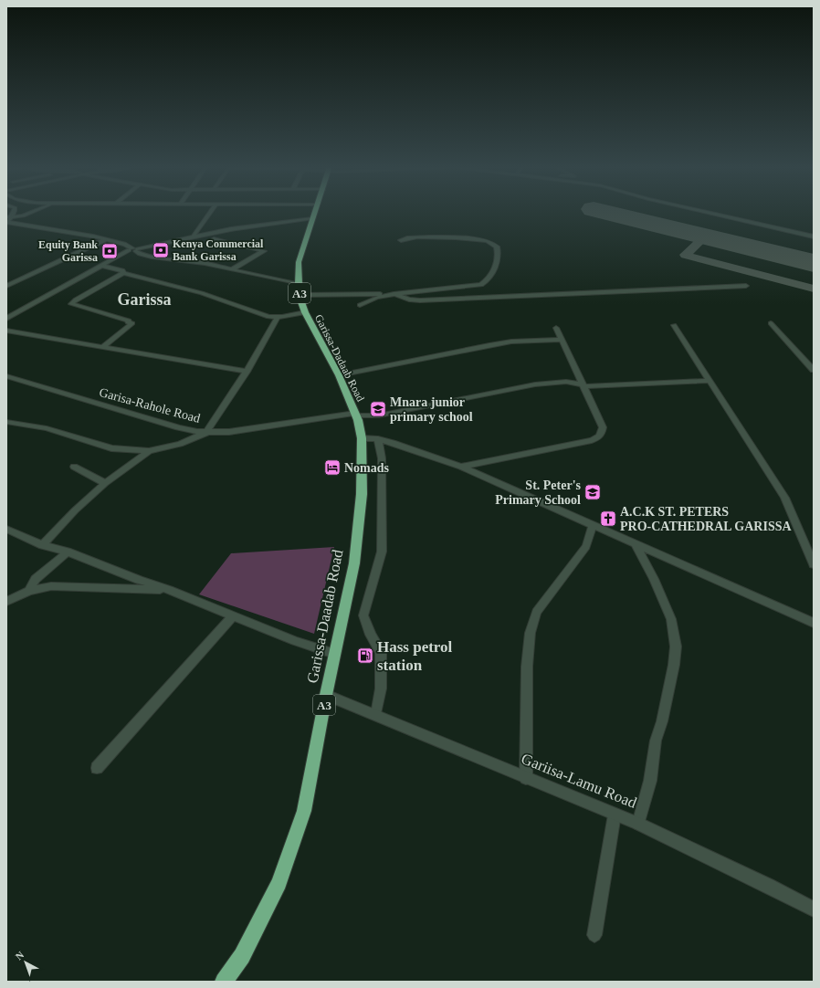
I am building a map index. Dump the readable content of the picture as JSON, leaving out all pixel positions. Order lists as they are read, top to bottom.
{
  "streets": {
    "highway": ["A3", "Garissa-Dadaab Road", "Garissa-Daadab Road"],
    "street": ["Garisa-Rahole Road", "Gariisa-Lamu Road"]
  },
  "crossings": [
    ["Garissa-Dadaab Road", "Garisa-Rahole Road"],
    ["Garissa-Dadaab Road", "Garissa-Daadab Road"],
    ["Garisa-Rahole Road", "Garissa-Daadab Road"],
    ["Garissa-Daadab Road", "Gariisa-Lamu Road"]
  ],
  "districts": ["Garissa"],
  "places": {
    "bank": ["Kenya Commercial Bank Garissa", "Equity Bank Garissa"],
    "school or university": ["Mnara junior primary school", "St. Peter's Primary School"],
    "hotel": ["Nomads"],
    "church": ["A.C.K ST. PETERS PRO-CATHEDRAL GARISSA"],
    "fuel station": ["Hass petrol station"]
  },
  "north": "top left"
}
